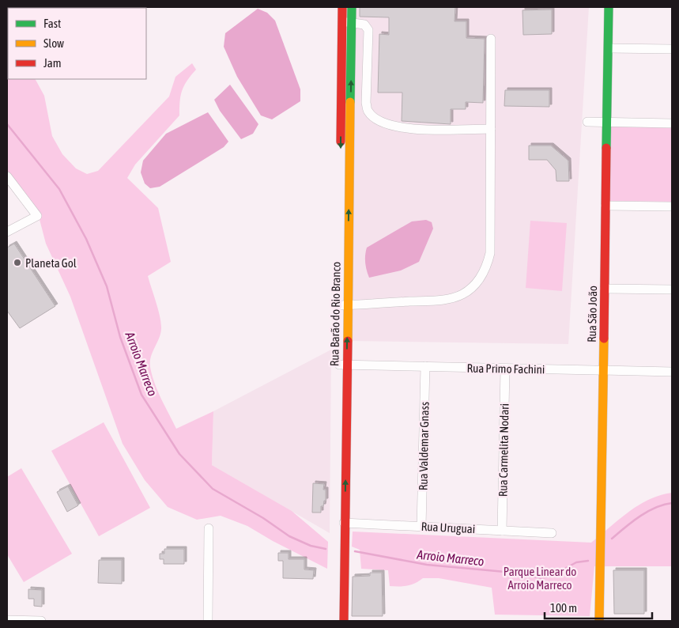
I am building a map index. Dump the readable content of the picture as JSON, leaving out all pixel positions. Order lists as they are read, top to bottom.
{
  "streets": {
    "main road": ["Rua Barão do Rio Branco", "Rua São João"],
    "street": [
      "Rua Primo Fachini",
      "Rua Valdemar Gnass",
      "Rua Carmelita Nodari",
      "Rua Uruguai"
    ]
  },
  "crossings": [
    ["Rua Barão do Rio Branco", "Rua Primo Fachini"],
    ["Rua Barão do Rio Branco", "Rua Uruguai"],
    ["Rua São João", "Rua Primo Fachini"],
    ["Rua Primo Fachini", "Rua Valdemar Gnass"],
    ["Rua Primo Fachini", "Rua Carmelita Nodari"],
    ["Rua Valdemar Gnass", "Rua Uruguai"],
    ["Rua Carmelita Nodari", "Rua Uruguai"]
  ],
  "water": ["Arroio Marreco"],
  "parks": ["Parque Linear do Arroio Marreco"],
  "places": ["Planeta Gol"],
  "legend": ["Fast", "Slow", "Jam"],
  "scale_bar": "100 m"
}
